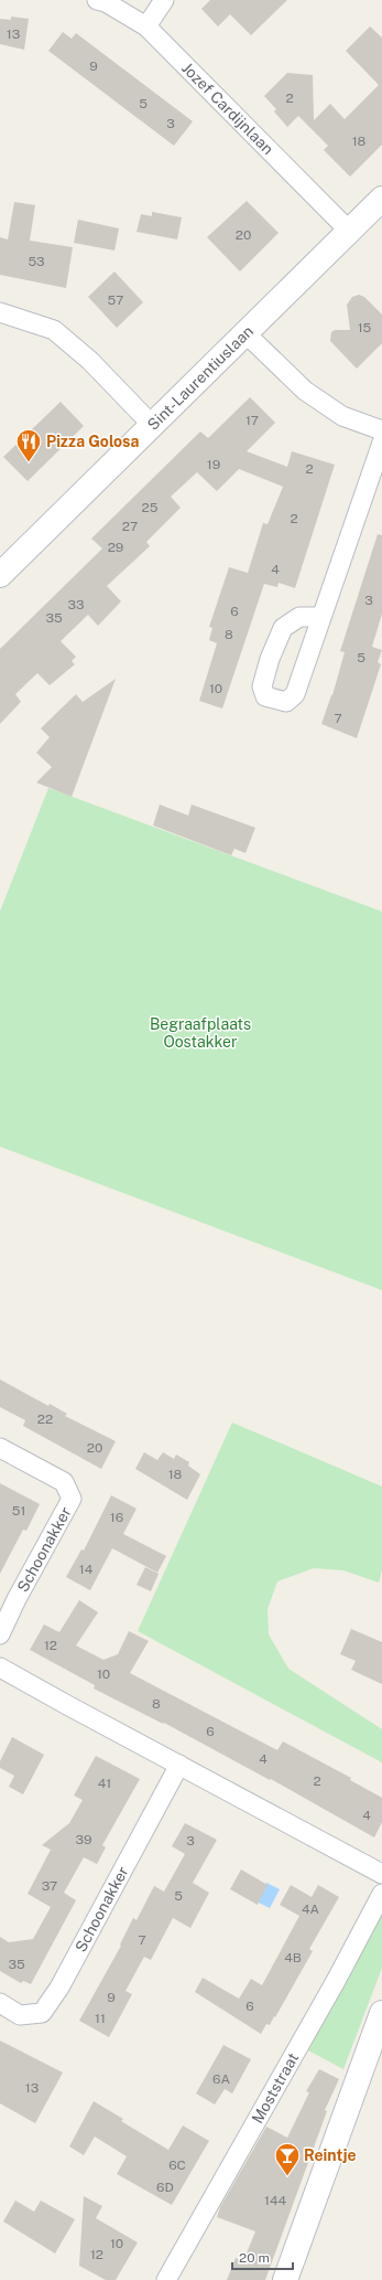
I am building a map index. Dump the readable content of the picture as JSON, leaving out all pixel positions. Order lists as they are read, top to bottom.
{
  "streets": {
    "street": [
      "Jozef Cardijnlaan",
      "Sint-Laurentiuslaan",
      "Schoonakker",
      "Moststraat"
    ]
  },
  "crossings": [
    ["Jozef Cardijnlaan", "Sint-Laurentiuslaan"]
  ],
  "parks": ["Begraafplaats Oostakker"],
  "places": {
    "restaurant": ["Pizza Golosa"],
    "bar": ["Reintje"]
  },
  "house_numbers": [
    "13",
    "9",
    "2",
    "5",
    "3",
    "18",
    "20",
    "53",
    "57",
    "15",
    "17",
    "19",
    "2",
    "25",
    "2",
    "27",
    "29",
    "4",
    "3",
    "33",
    "6",
    "35",
    "8",
    "5",
    "10",
    "7",
    "22",
    "20",
    "18",
    "51",
    "16",
    "14",
    "12",
    "10",
    "8",
    "6",
    "4",
    "2",
    "41",
    "4",
    "39",
    "3",
    "37",
    "5",
    "4A",
    "7",
    "4B",
    "35",
    "9",
    "6",
    "11",
    "6A",
    "13",
    "6C",
    "6D",
    "144",
    "10",
    "12"
  ],
  "scale_bar": "20 m"
}
